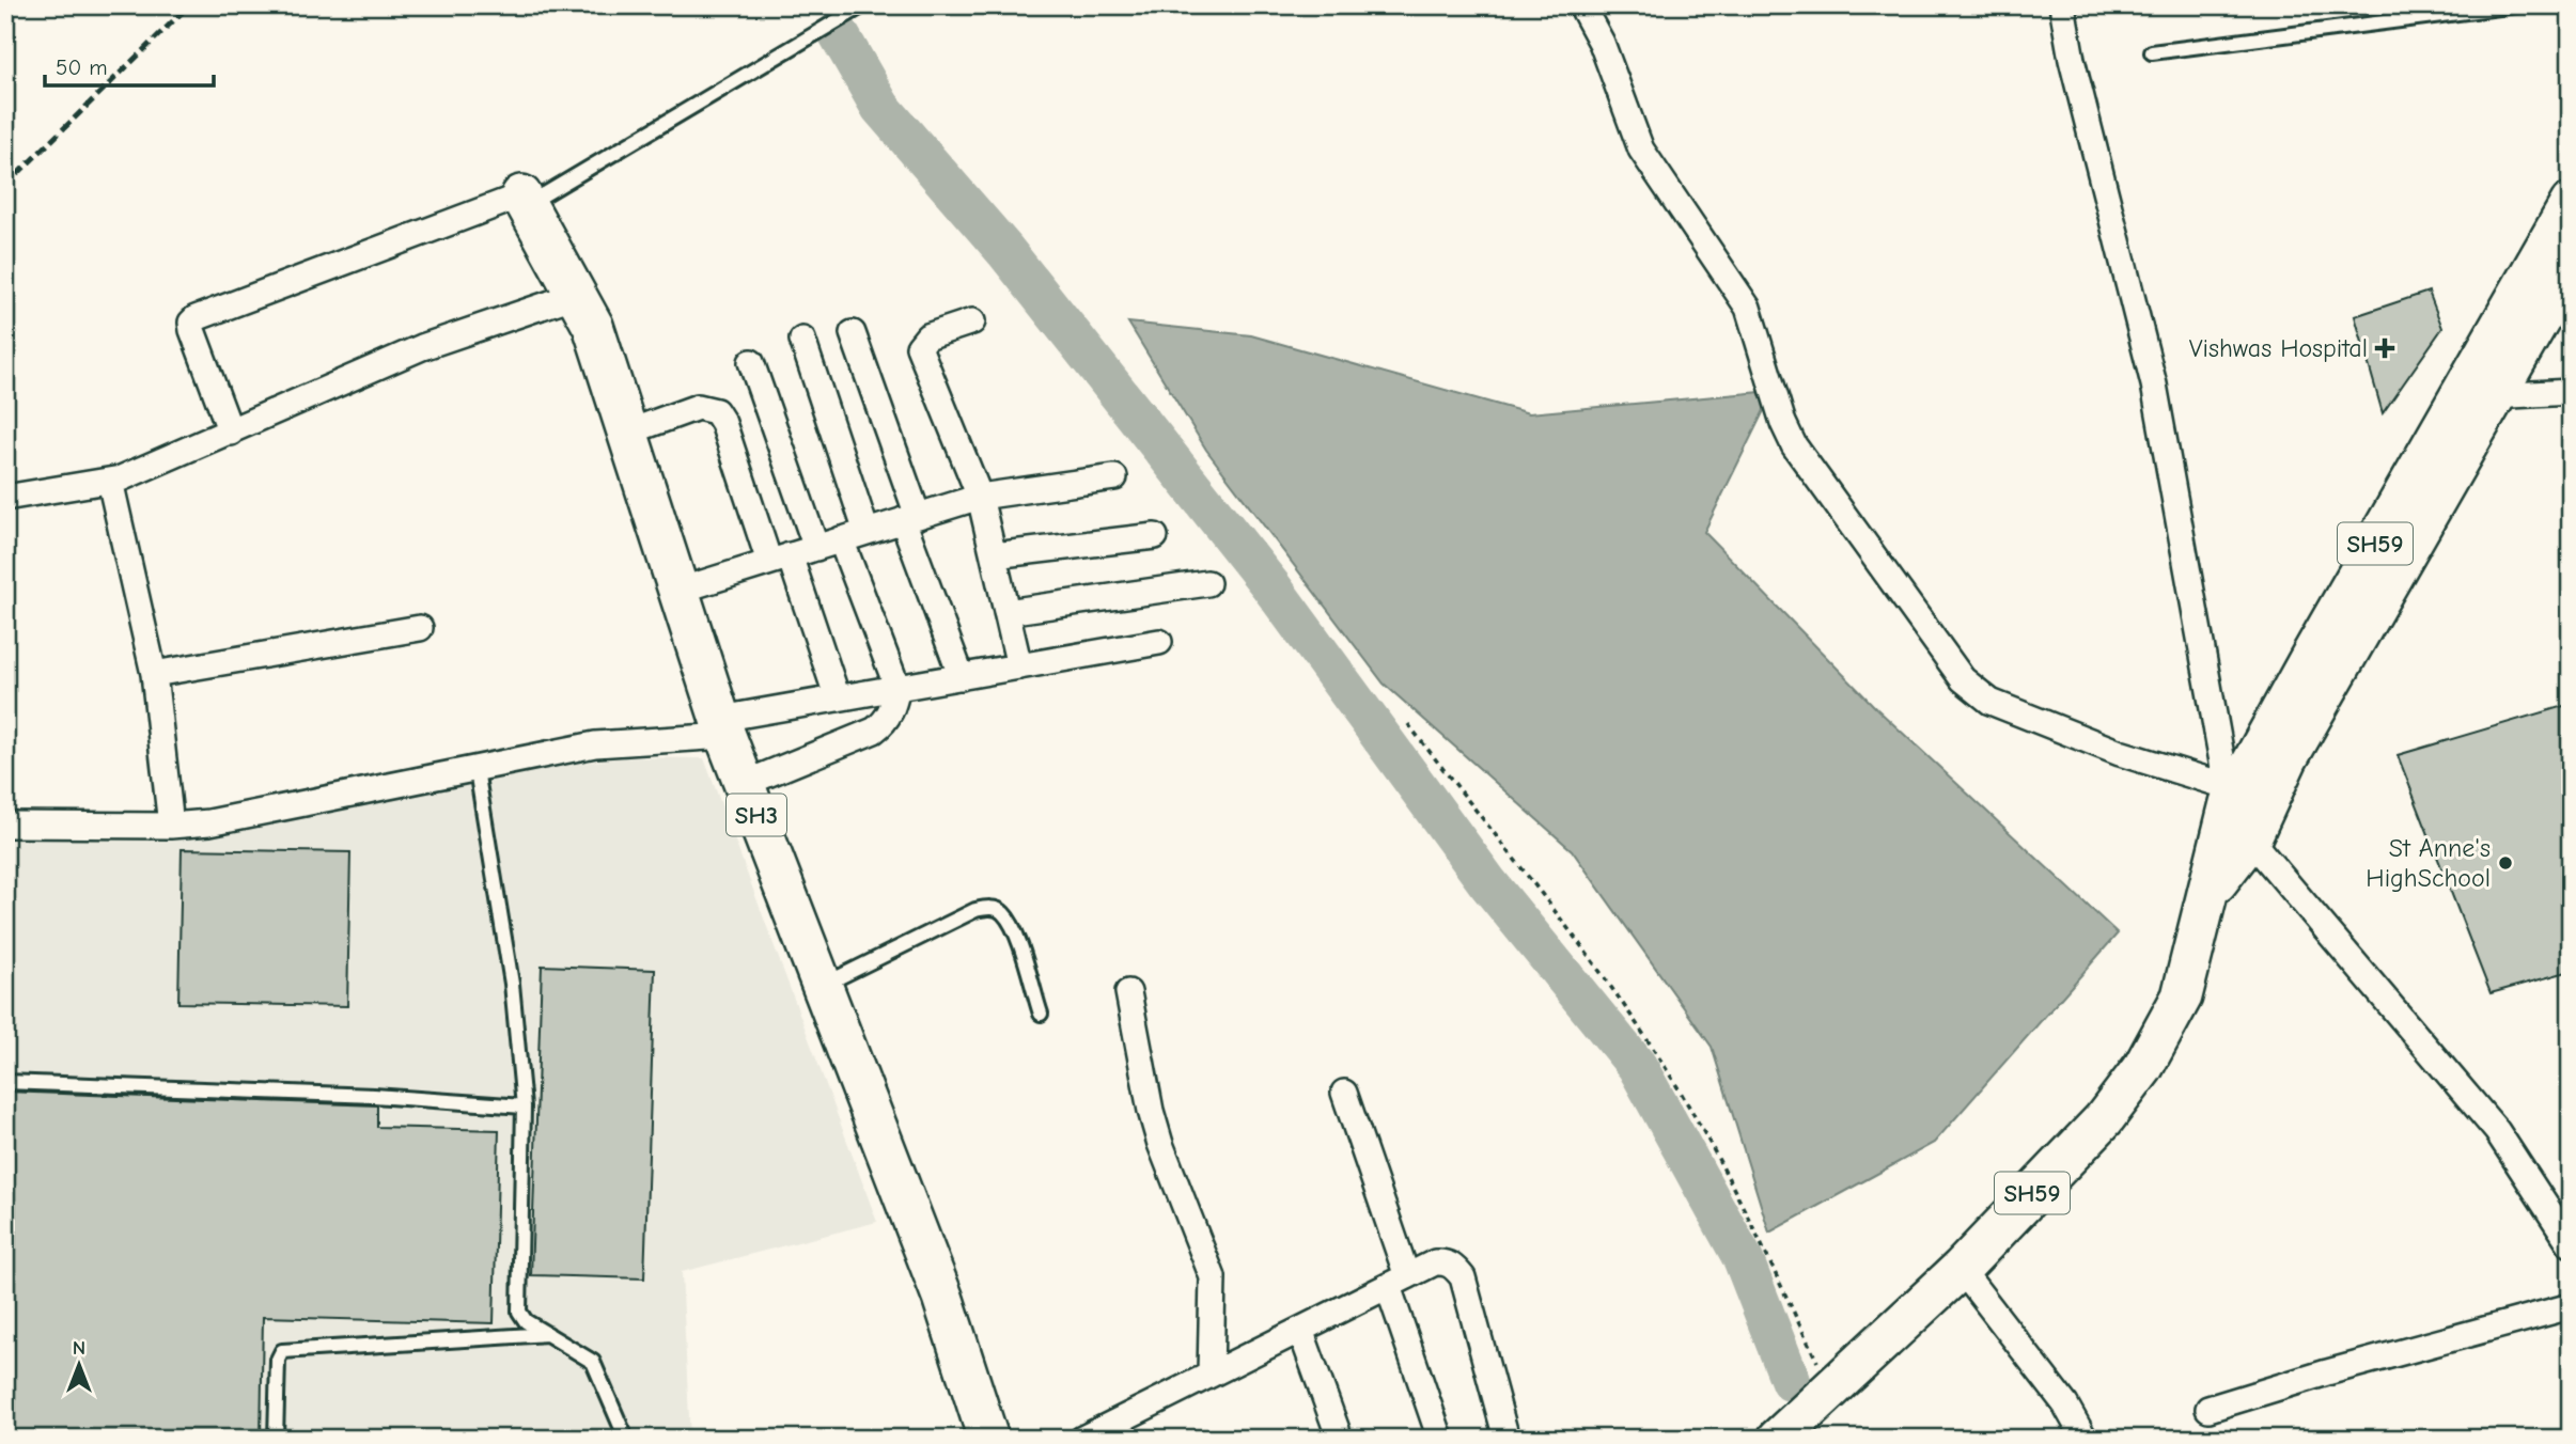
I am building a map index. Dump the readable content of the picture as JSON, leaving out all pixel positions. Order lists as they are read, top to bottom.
{
  "streets": {
    "main road": ["SH59", "SH3"]
  },
  "places": {
    "health": ["Vishwas Hospital"],
    "other": ["St Anne's HighSchool"]
  },
  "scale_bar": "50 m",
  "north": "top"
}
